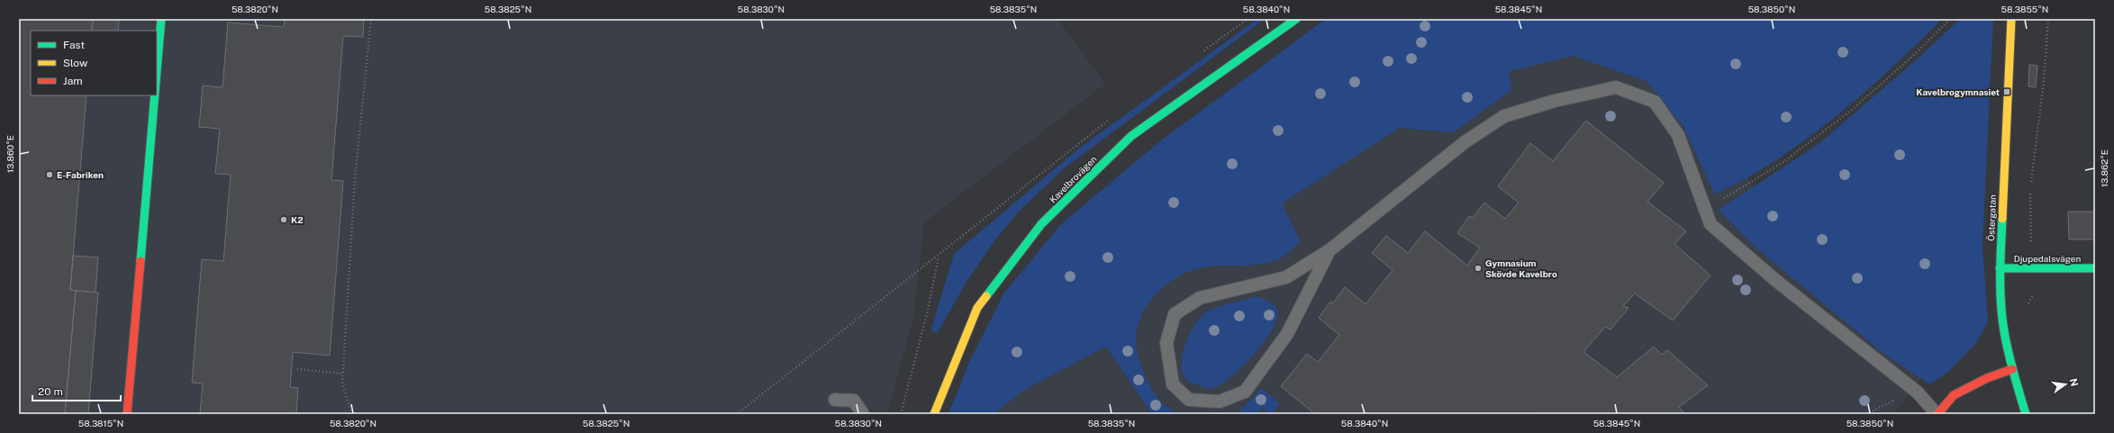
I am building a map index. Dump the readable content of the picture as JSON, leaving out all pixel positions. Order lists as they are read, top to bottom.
{
  "streets": {
    "street": ["Kavelbrovägen", "Östergatan", "Djupedalsvägen"]
  },
  "crossings": [
    ["Östergatan", "Djupedalsvägen"]
  ],
  "places": {
    "transit": ["Kavelbrogymnasiet"],
    "other": ["E-Fabriken", "K2", "Gymnasium Skövde Kavelbro"]
  },
  "legend": ["Fast", "Slow", "Jam"],
  "scale_bar": "20 m",
  "north": "right",
  "coordinates": [
    "58.3820°N",
    "58.3825°N",
    "58.3830°N",
    "58.3835°N",
    "58.3840°N",
    "58.3845°N",
    "58.3850°N",
    "58.3855°N",
    "13.860°E",
    "13.862°E",
    "58.3815°N"
  ]
}
